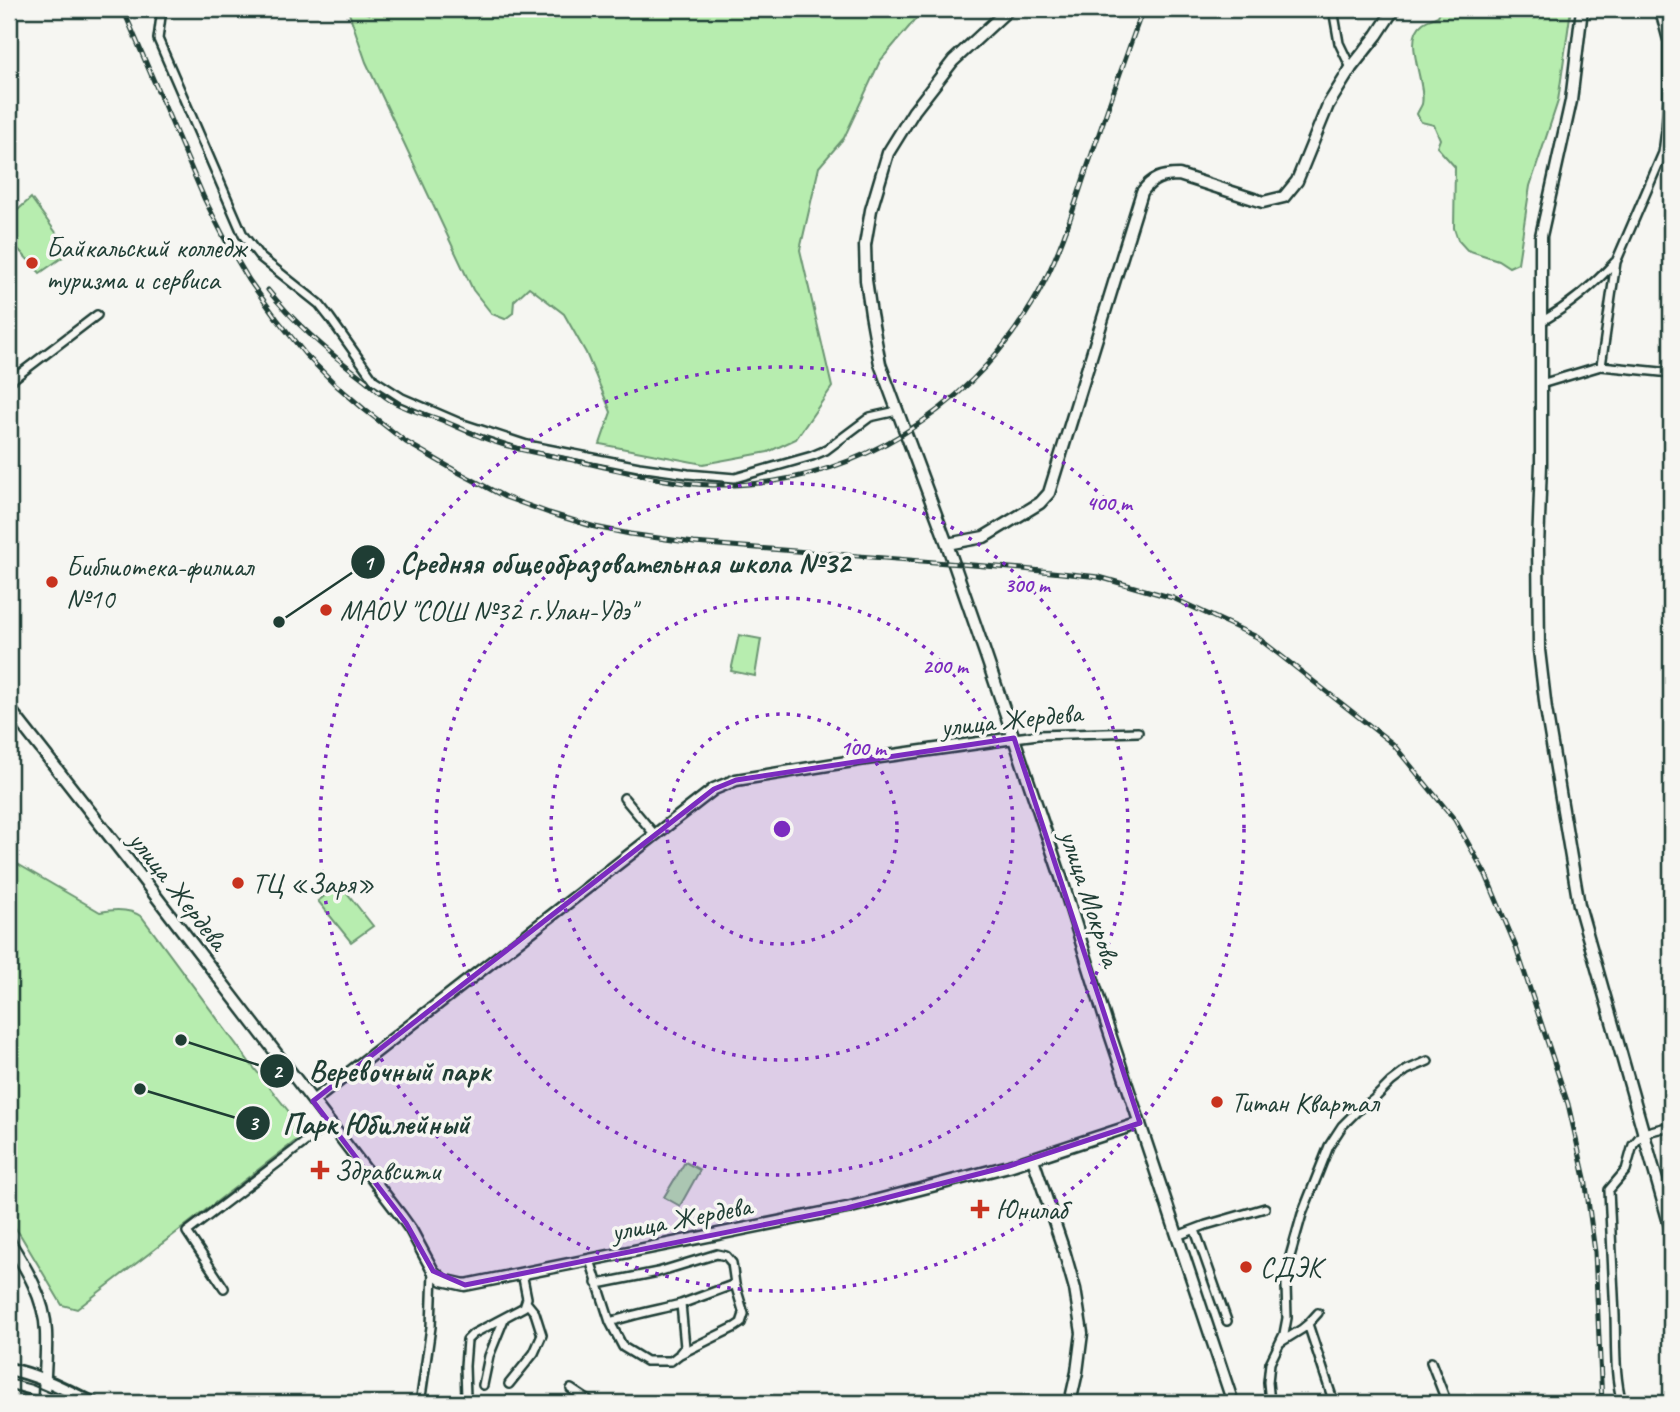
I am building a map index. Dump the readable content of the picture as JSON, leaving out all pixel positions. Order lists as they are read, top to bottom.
{
  "streets": {
    "main road": ["улица Жердева", "улица Мокрова"]
  },
  "crossings": [
    ["улица Жердева", "улица Мокрова"]
  ],
  "places": {
    "other": [
      "Байкальский колледж туризма и сервиса",
      "Библиотека-филиал №10",
      "МАОУ \"СОШ №32 г.Улан-Удэ\"",
      "Средняя общеобразовательная школа №32",
      "ТЦ «Заря»",
      "Веревочный парк",
      "Парк Юбилейный",
      "Титан Квартал",
      "СДЭК"
    ],
    "health": ["Здравсити", "Юнилаб"]
  },
  "rings": [
    "400 m",
    "300 m",
    "200 m",
    "100 m"
  ]
}
